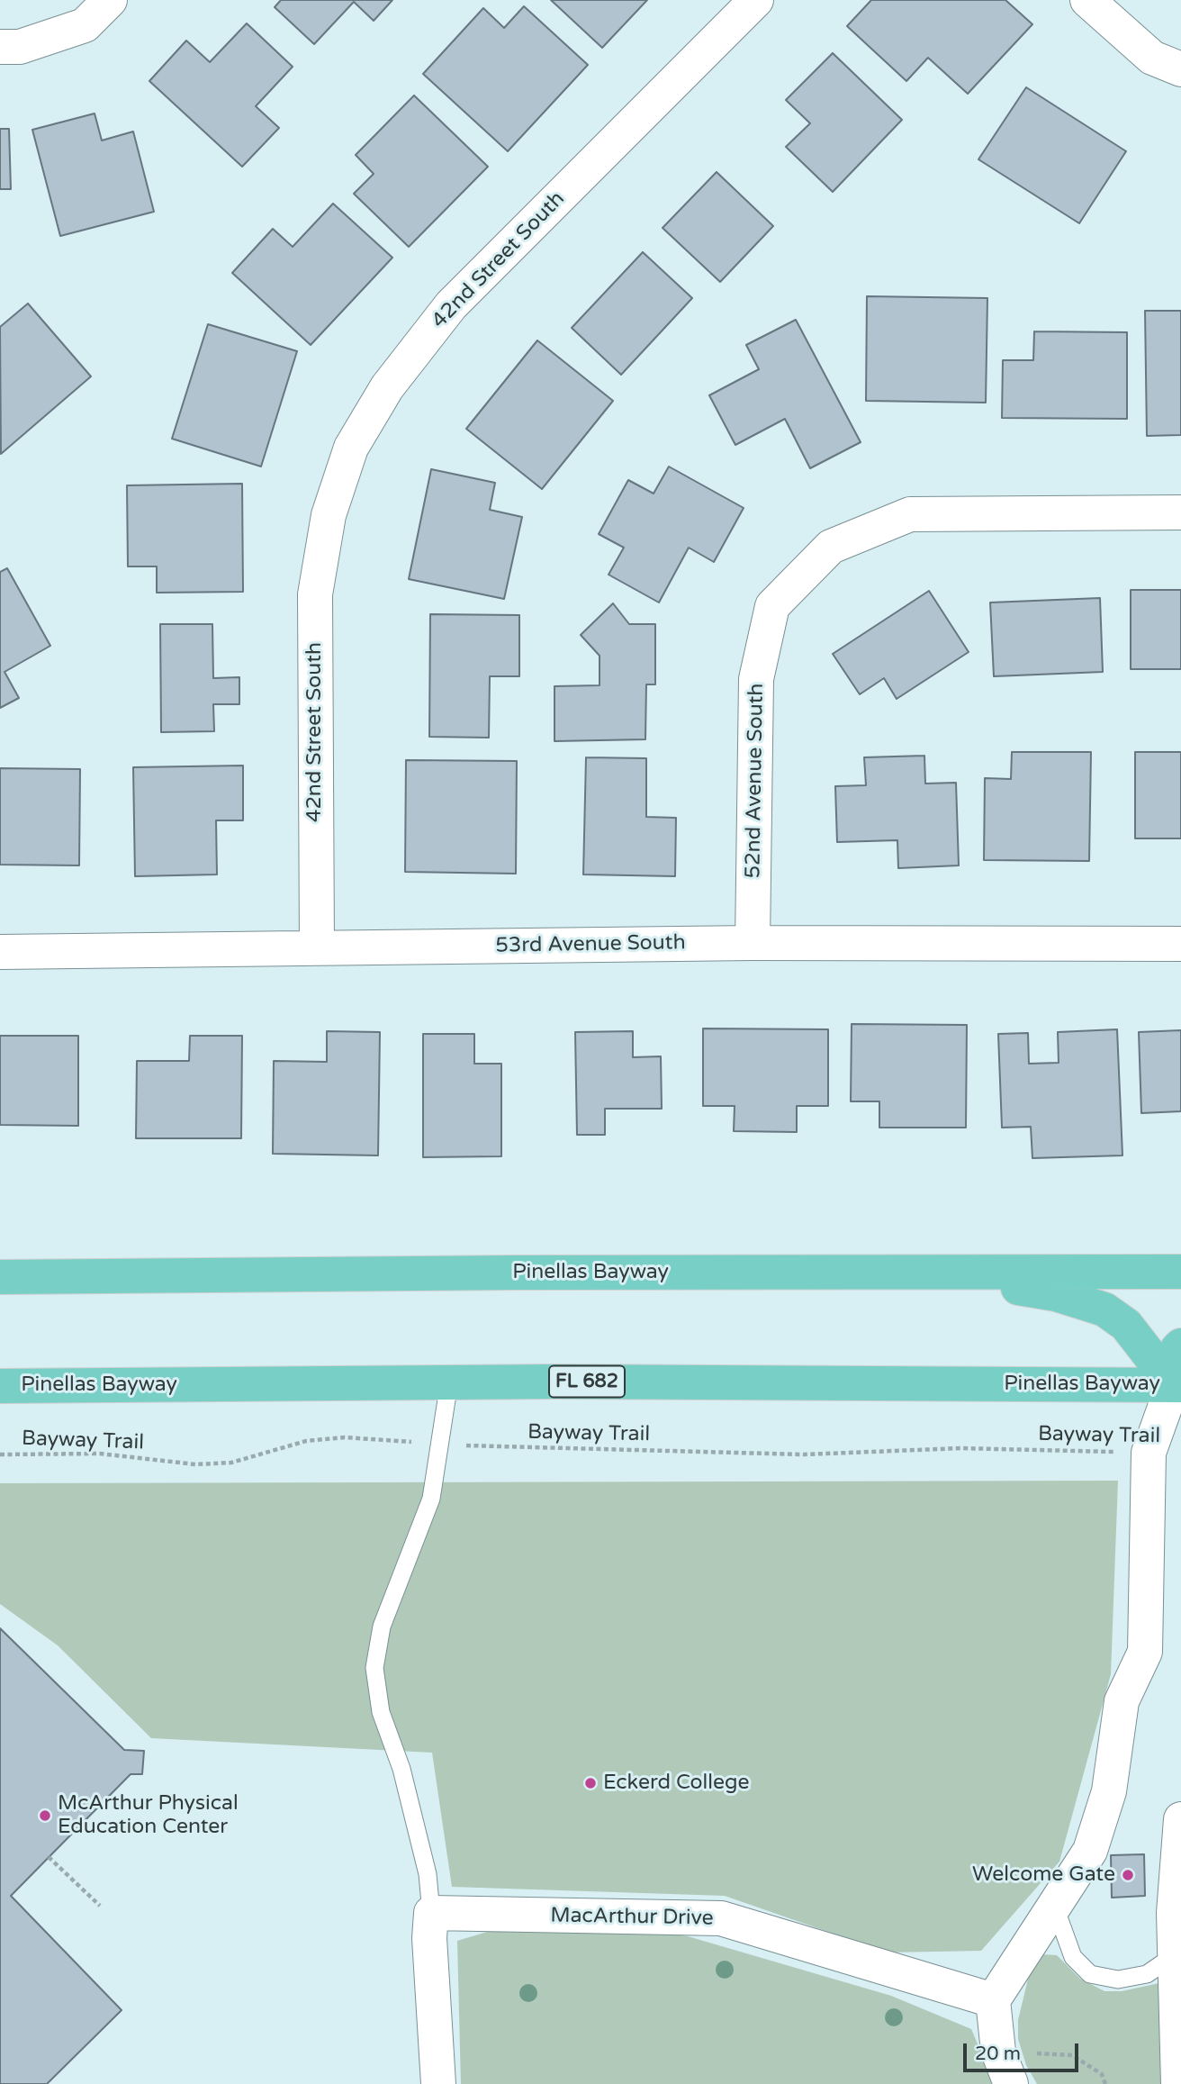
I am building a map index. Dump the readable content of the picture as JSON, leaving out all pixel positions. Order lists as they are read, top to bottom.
{
  "streets": {
    "main road": ["Pinellas Bayway", "FL 682"],
    "street": [
      "42nd Street South",
      "52nd Avenue South",
      "53rd Avenue South",
      "MacArthur Drive"
    ],
    "path": ["Bayway Trail"]
  },
  "crossings": [
    ["42nd Street South", "53rd Avenue South"],
    ["52nd Avenue South", "53rd Avenue South"]
  ],
  "places": ["Eckerd College", "McArthur Physical Education Center", "Welcome Gate"],
  "scale_bar": "20 m"
}
